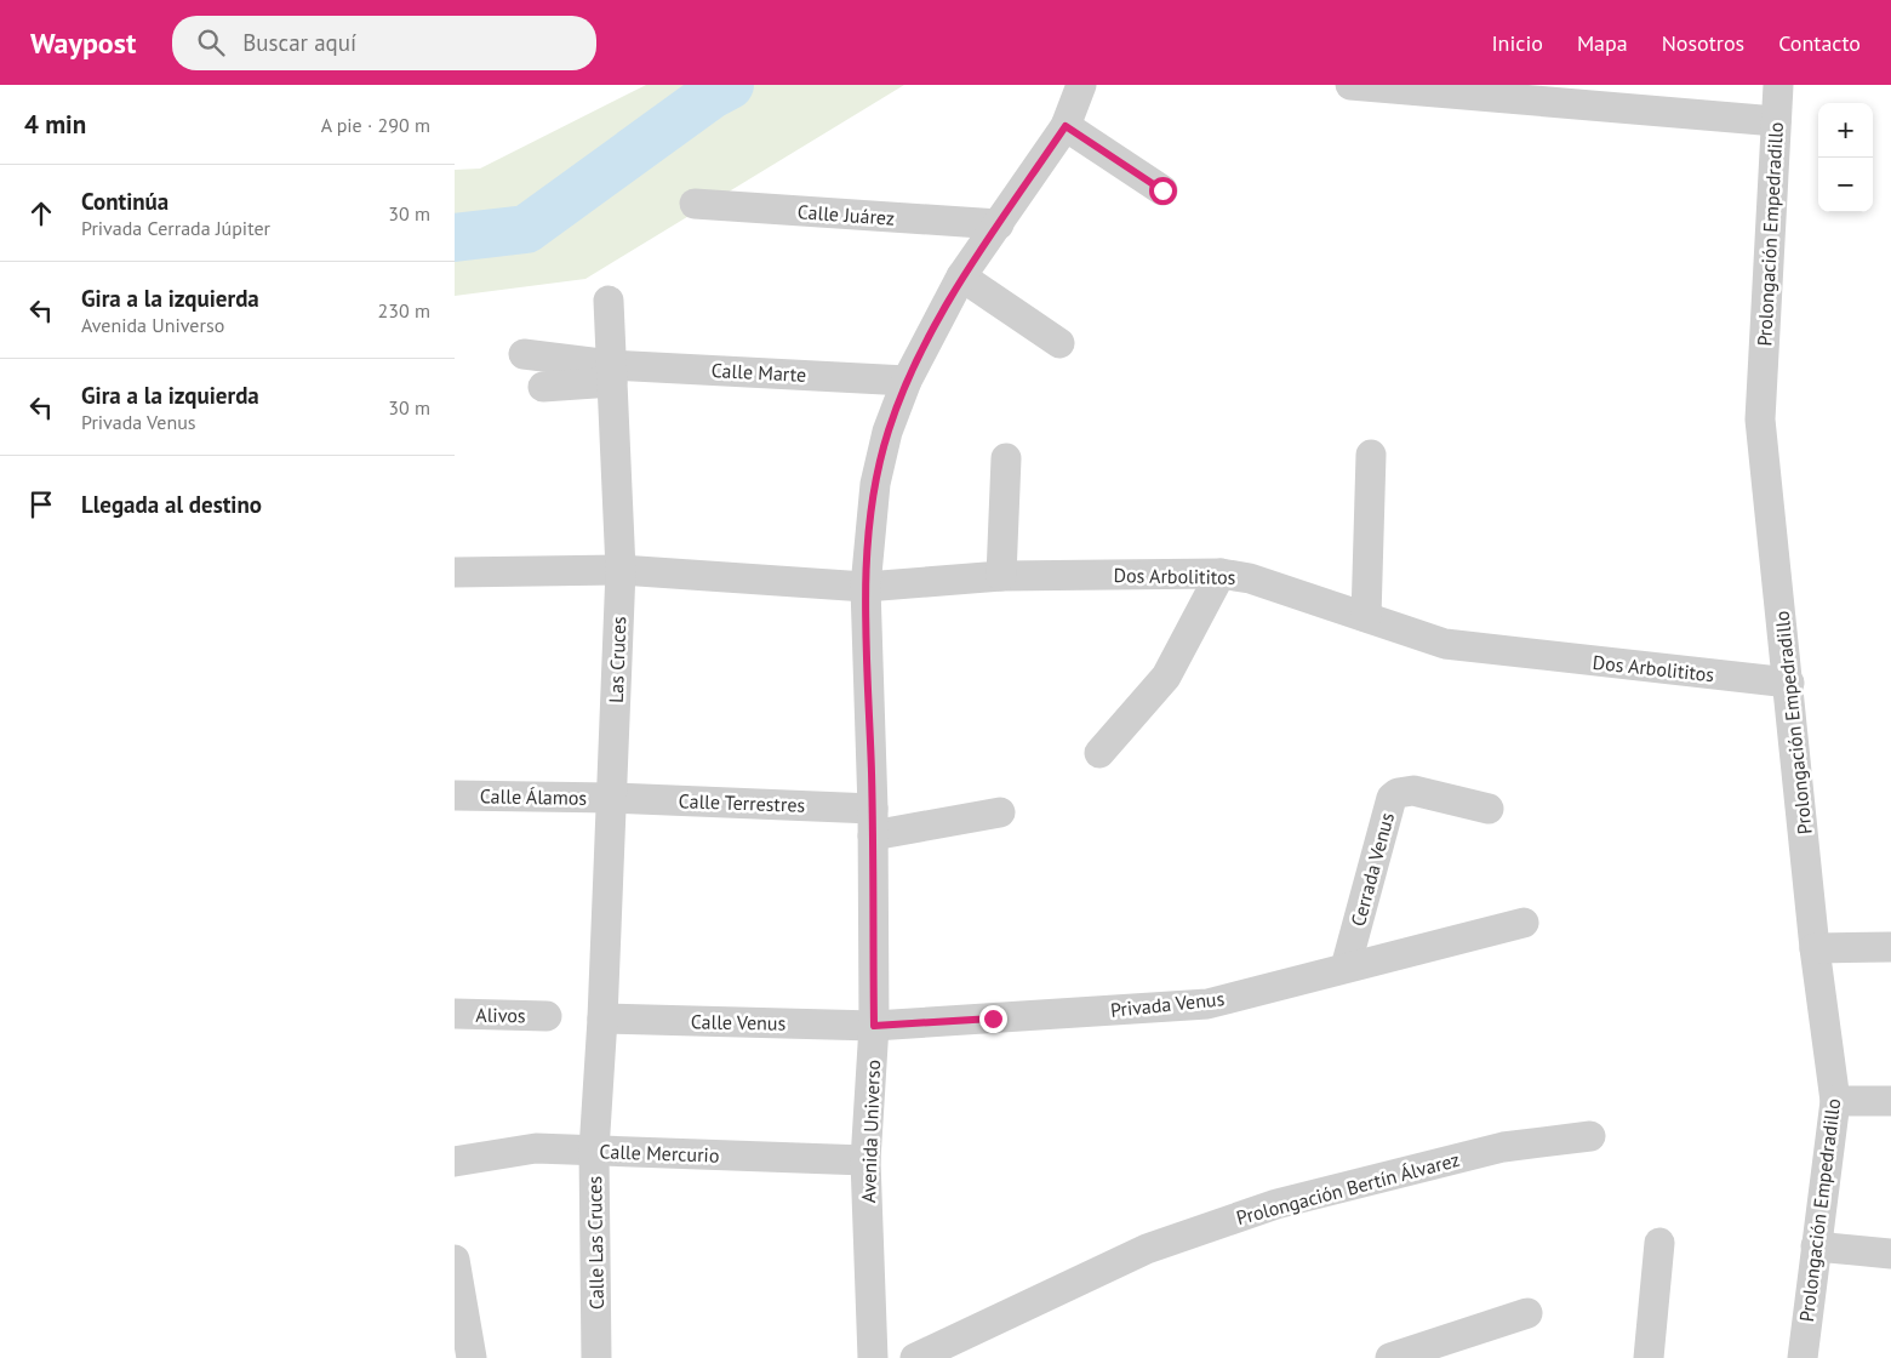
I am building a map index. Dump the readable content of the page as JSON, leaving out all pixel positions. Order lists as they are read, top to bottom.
{
  "streets": {
    "street": [
      "Calle Juárez",
      "Prolongación Empedradillo",
      "Calle Marte",
      "Dos Arbolititos",
      "Las Cruces",
      "Calle Álamos",
      "Calle Terrestres",
      "Cerrada Venus",
      "Privada Venus",
      "Alivos",
      "Calle Venus",
      "Avenida Universo",
      "Calle Mercurio",
      "Prolongación Bertín Álvarez",
      "Calle Las Cruces"
    ]
  },
  "crossings": [
    ["Calle Juárez", "Avenida Universo"],
    ["Prolongación Empedradillo", "Dos Arbolititos"],
    ["Calle Marte", "Las Cruces"],
    ["Calle Marte", "Avenida Universo"],
    ["Dos Arbolititos", "Las Cruces"],
    ["Dos Arbolititos", "Avenida Universo"],
    ["Las Cruces", "Calle Álamos"],
    ["Las Cruces", "Calle Terrestres"],
    ["Las Cruces", "Calle Venus"],
    ["Las Cruces", "Calle Las Cruces"],
    ["Calle Álamos", "Calle Terrestres"],
    ["Calle Terrestres", "Avenida Universo"],
    ["Cerrada Venus", "Privada Venus"],
    ["Privada Venus", "Calle Venus"],
    ["Privada Venus", "Avenida Universo"],
    ["Calle Venus", "Avenida Universo"],
    ["Calle Venus", "Calle Las Cruces"],
    ["Avenida Universo", "Calle Mercurio"],
    ["Calle Mercurio", "Calle Las Cruces"]
  ],
  "page": {
    "header": "Waypost",
    "search": "Buscar aquí",
    "nav": [
      "Inicio",
      "Mapa",
      "Nosotros",
      "Contacto"
    ],
    "heading": ["4 min", "A pie · 290 m"],
    "map_buttons": ["+", "−"],
    "list": [
      ["Continúa", "Privada Cerrada Júpiter", "30 m"],
      ["Gira a la izquierda", "Avenida Universo", "230 m"],
      ["Gira a la izquierda", "Privada Venus", "30 m"],
      "Llegada al destino"
    ]
  }
}
